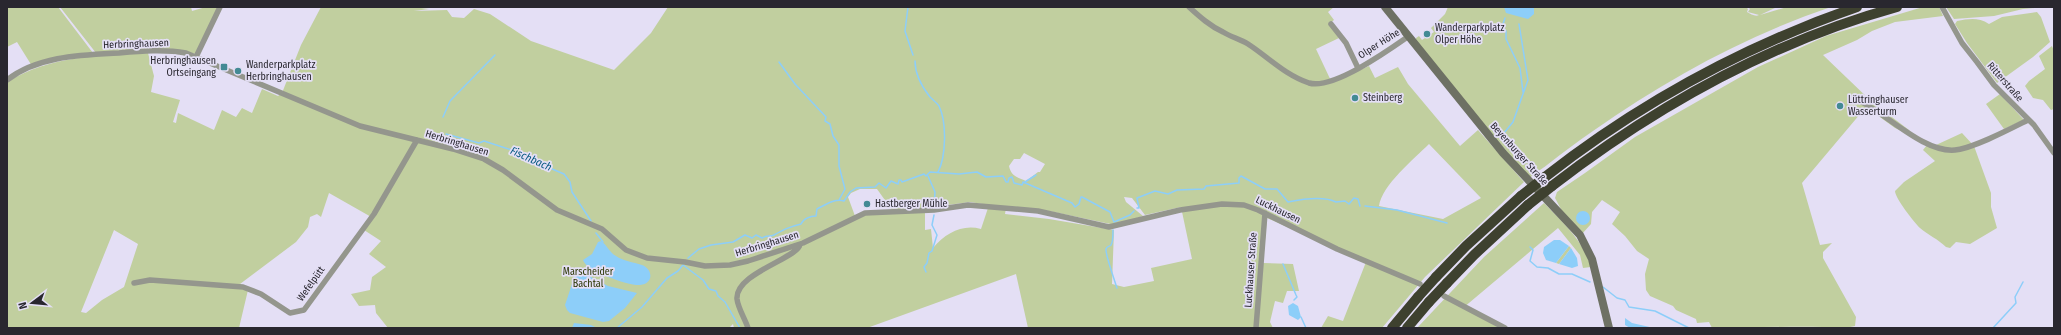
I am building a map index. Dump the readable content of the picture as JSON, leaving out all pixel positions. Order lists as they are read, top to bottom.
{
  "streets": {
    "main road": ["Beyenburger Straße"],
    "street": [
      "Herbringhausen",
      "Olper Höhe",
      "Ritterstraße",
      "Luckhausen",
      "Luckhauser Straße",
      "Wefelpütt"
    ]
  },
  "crossings": [
    ["Herbringhausen", "Luckhausen"],
    ["Herbringhausen", "Wefelpütt"],
    ["Olper Höhe", "Beyenburger Straße"],
    ["Luckhausen", "Luckhauser Straße"]
  ],
  "water": ["Fischbach"],
  "parks": ["Marscheider Bachtal"],
  "places": {
    "other": [
      "Wanderparkplatz Olper Höhe",
      "Wanderparkplatz Herbringhausen",
      "Steinberg",
      "Lüttringhauser Wasserturm",
      "Hastberger Mühle"
    ],
    "transit": ["Herbringhausen Ortseingang"]
  },
  "north": "left"
}
